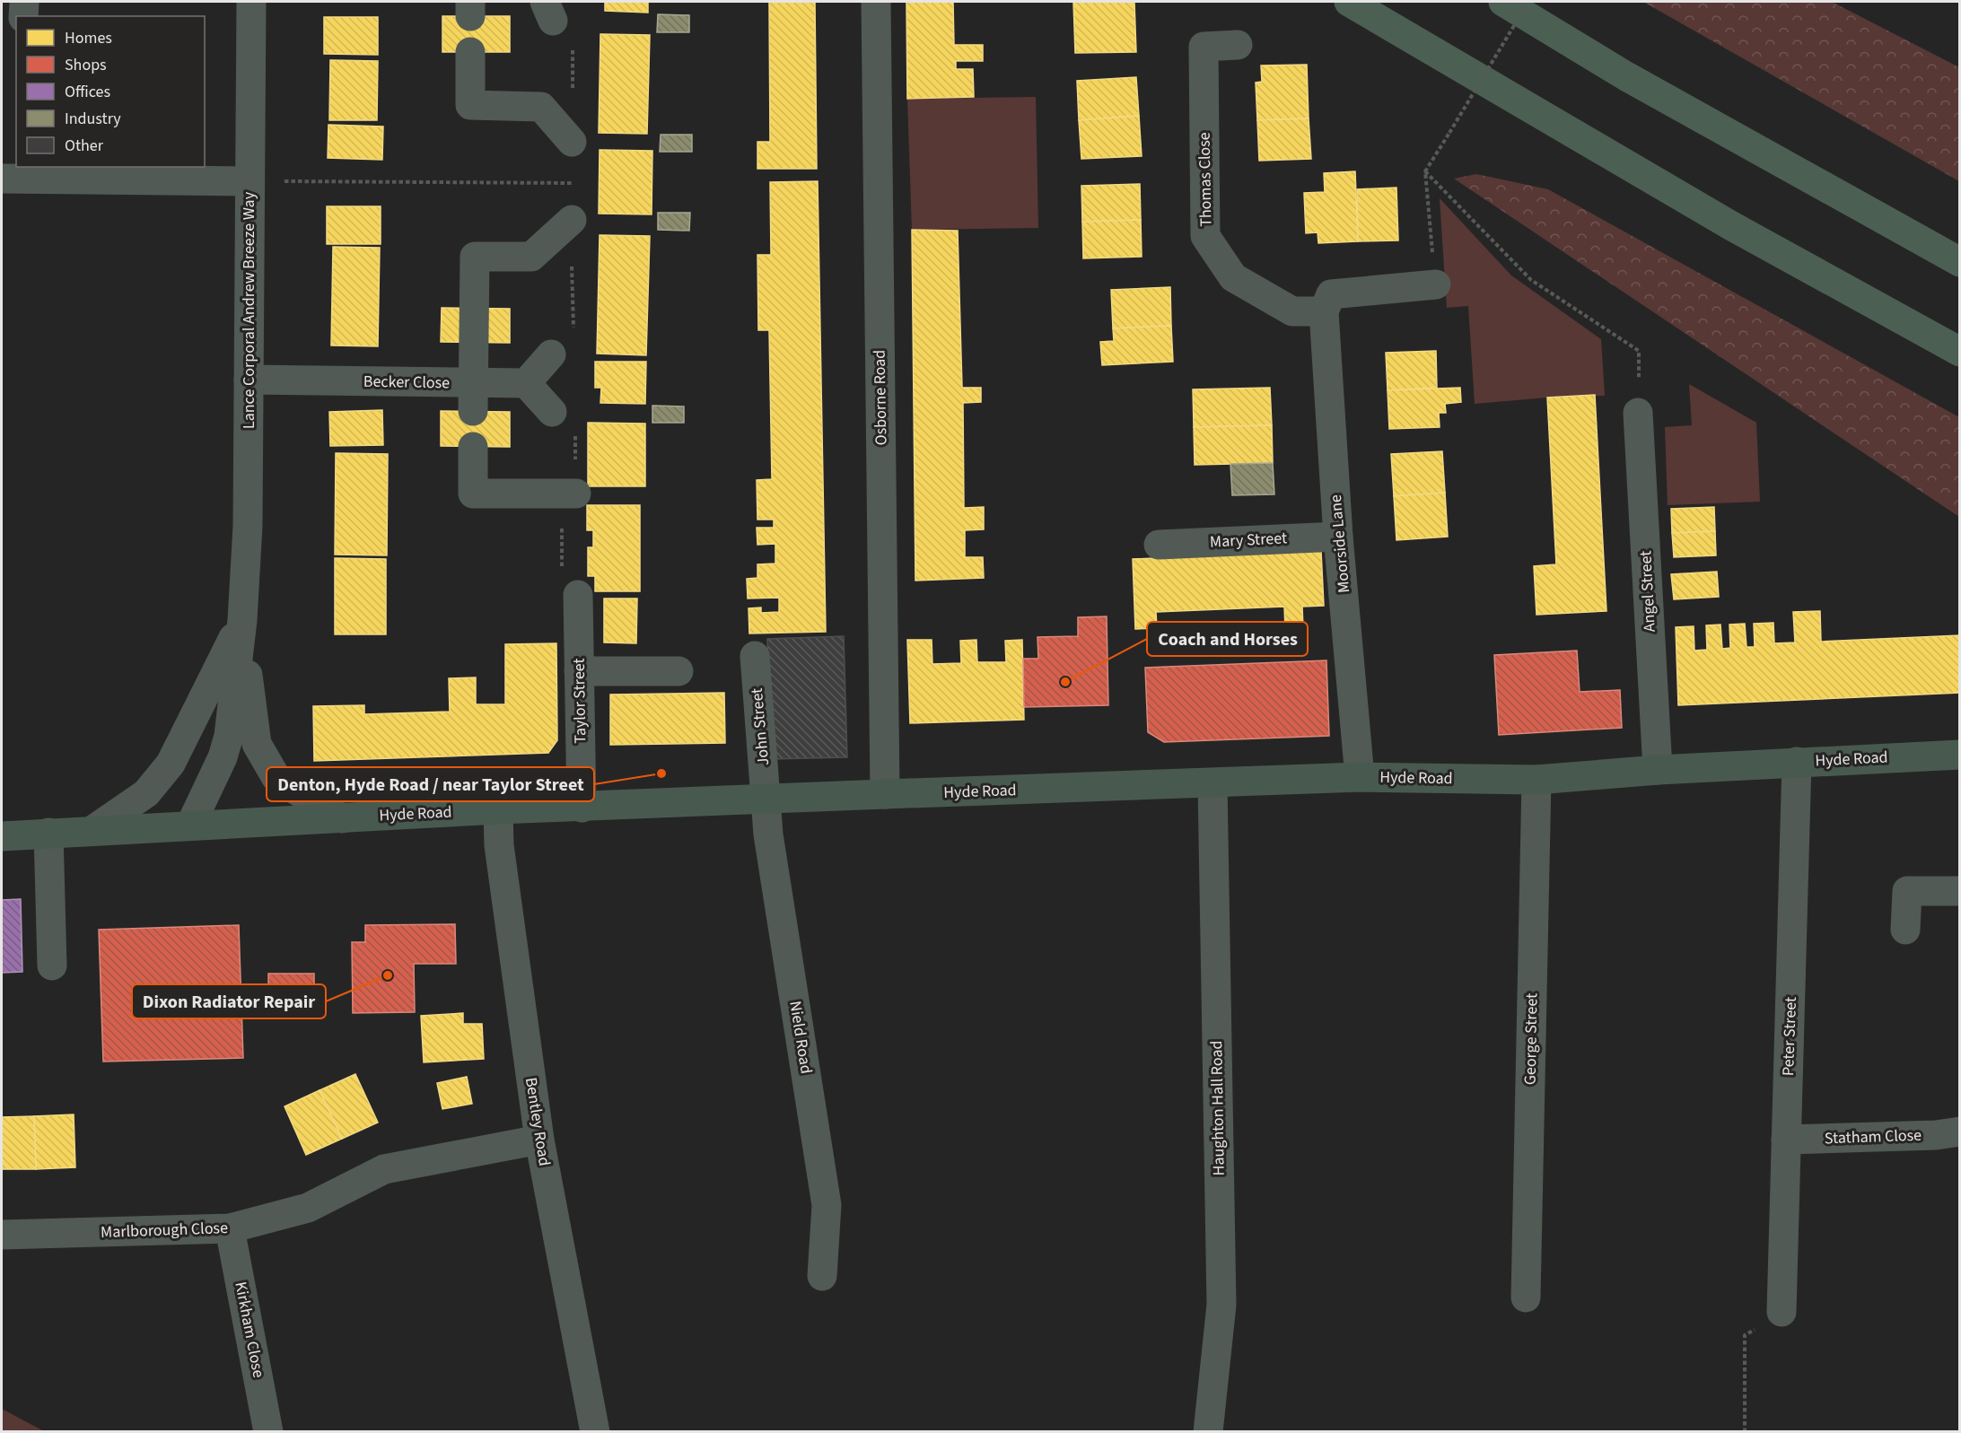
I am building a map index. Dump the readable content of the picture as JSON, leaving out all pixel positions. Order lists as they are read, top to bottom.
{
  "streets": {
    "main road": ["Hyde Road"],
    "street": [
      "Thomas Close",
      "Lance Corporal Andrew Breeze Way",
      "Becker Close",
      "Osborne Road",
      "Mary Street",
      "Moorside Lane",
      "Angel Street",
      "Taylor Street",
      "John Street",
      "Peter Street",
      "Nield Road",
      "George Street",
      "Haughton Hall Road",
      "Bentley Road",
      "Statham Close",
      "Marlborough Close",
      "Kirkham Close"
    ]
  },
  "crossings": [
    ["Thomas Close", "Moorside Lane"],
    ["Lance Corporal Andrew Breeze Way", "Becker Close"],
    ["Lance Corporal Andrew Breeze Way", "Hyde Road"],
    ["Osborne Road", "Hyde Road"],
    ["Mary Street", "Moorside Lane"],
    ["Moorside Lane", "Hyde Road"],
    ["Angel Street", "Hyde Road"],
    ["Taylor Street", "Hyde Road"],
    ["John Street", "Hyde Road"],
    ["John Street", "Nield Road"],
    ["Hyde Road", "Peter Street"],
    ["Hyde Road", "Nield Road"],
    ["Hyde Road", "George Street"],
    ["Hyde Road", "Haughton Hall Road"],
    ["Hyde Road", "Bentley Road"],
    ["Peter Street", "Statham Close"],
    ["Bentley Road", "Marlborough Close"],
    ["Marlborough Close", "Kirkham Close"]
  ],
  "places": ["Coach and Horses", "Denton, Hyde Road / near Taylor Street", "Dixon Radiator Repair"],
  "legend": [
    "Homes",
    "Shops",
    "Offices",
    "Industry",
    "Other"
  ]
}
